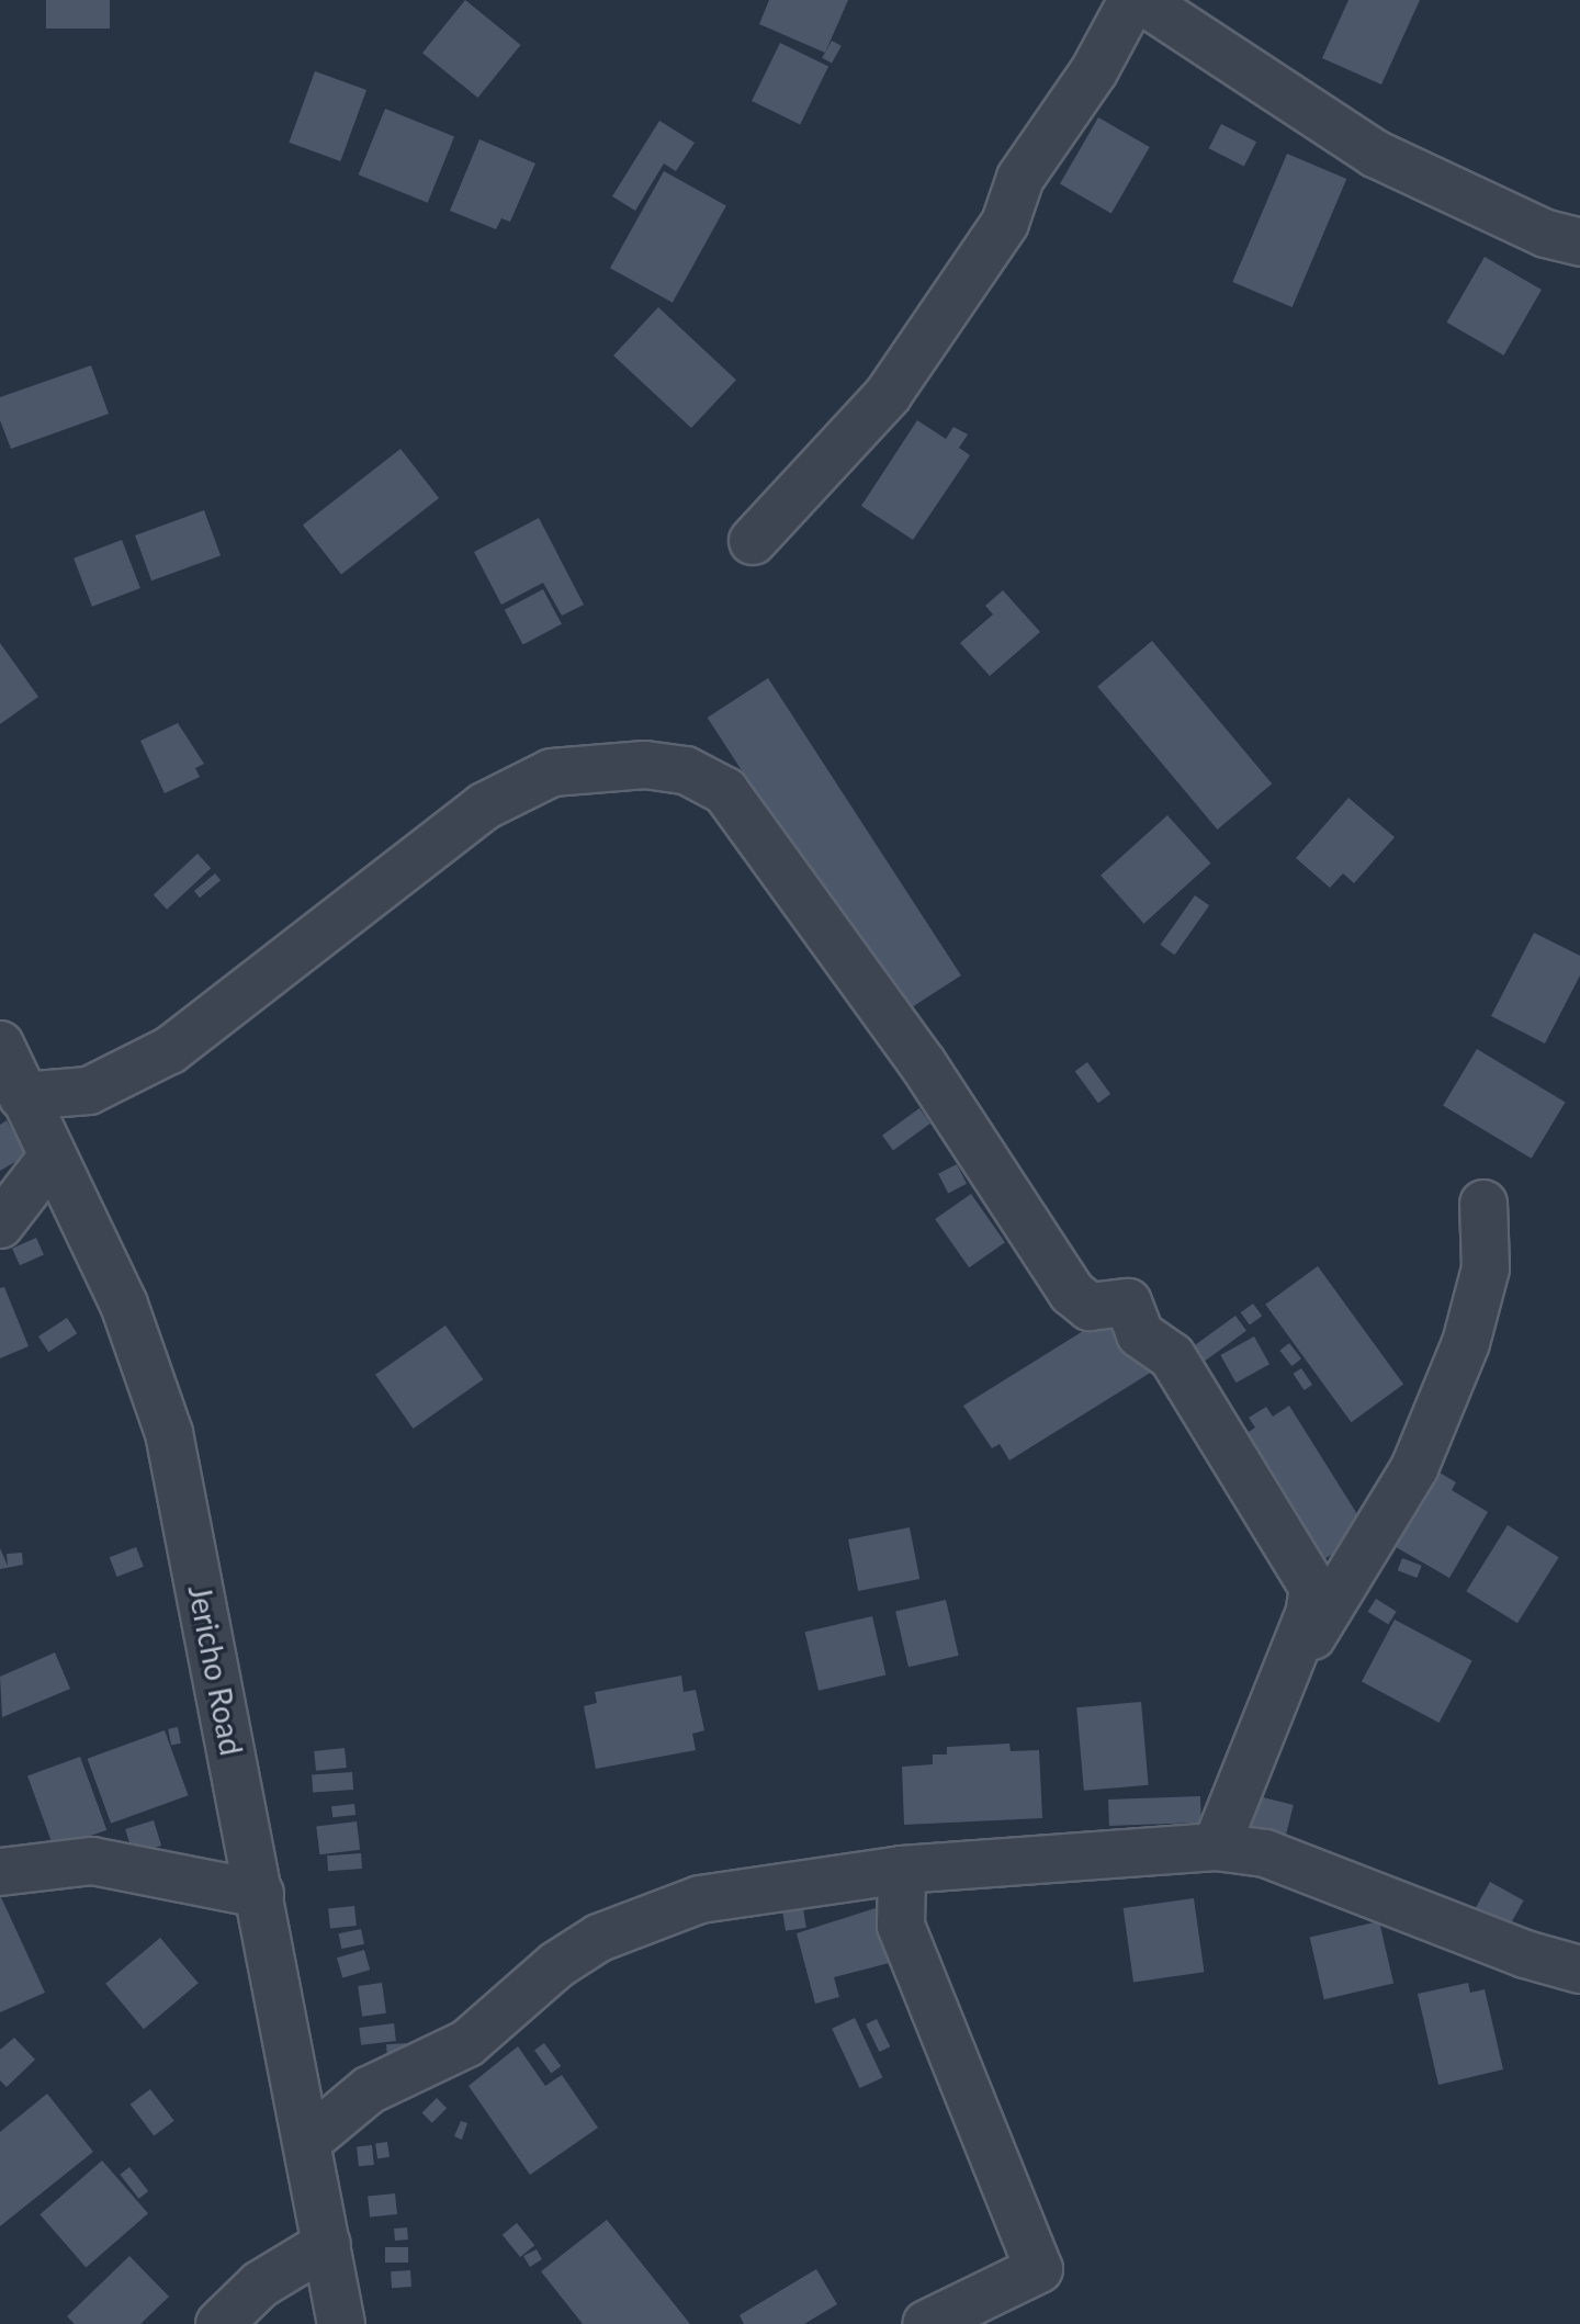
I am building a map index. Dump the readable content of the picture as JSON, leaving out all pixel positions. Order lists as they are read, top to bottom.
{
  "streets": {
    "street": ["Jericho Road"]
  }
}
